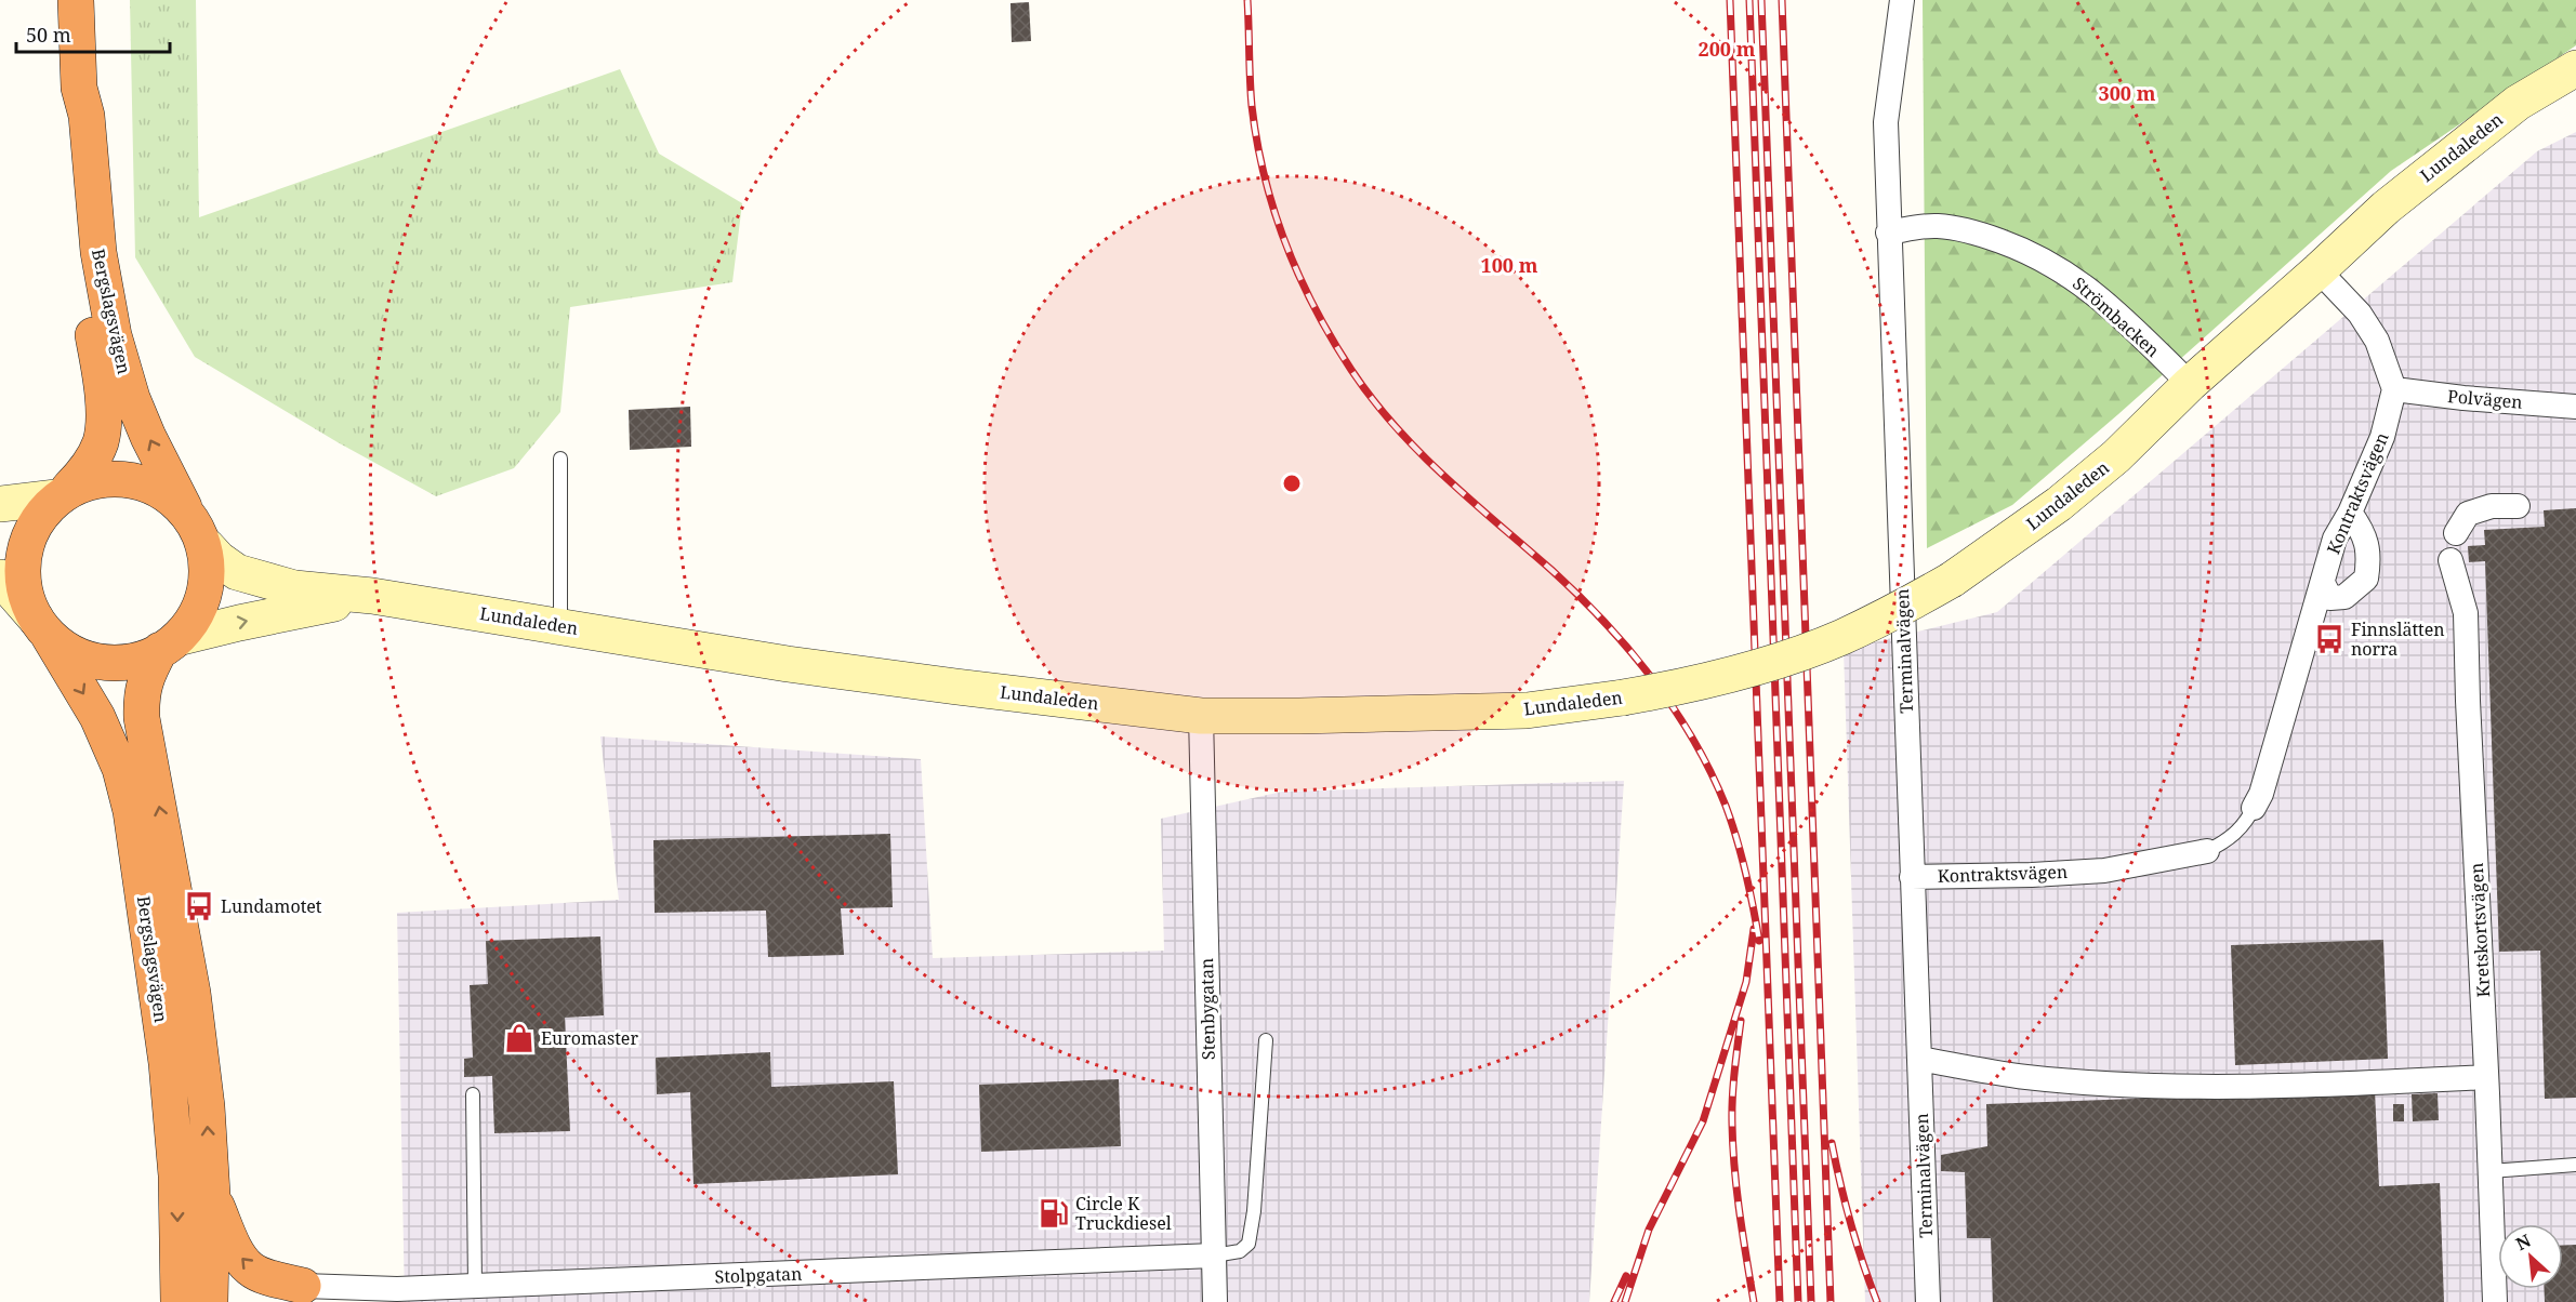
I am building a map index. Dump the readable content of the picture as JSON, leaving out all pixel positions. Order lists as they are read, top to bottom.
{
  "streets": {
    "highway": ["Bergslagsvägen"],
    "main road": ["Lundaleden"],
    "street": [
      "Strömbacken",
      "Polvägen",
      "Kontraktsvägen",
      "Terminalvägen",
      "Kretskortsvägen",
      "Stenbygatan",
      "Stolpgatan"
    ]
  },
  "crossings": [
    ["Lundaleden", "Bergslagsvägen"],
    ["Lundaleden", "Strömbacken"],
    ["Lundaleden", "Stenbygatan"],
    ["Strömbacken", "Terminalvägen"],
    ["Polvägen", "Kontraktsvägen"],
    ["Kontraktsvägen", "Terminalvägen"],
    ["Stenbygatan", "Stolpgatan"]
  ],
  "places": {
    "bus stop": ["Finnslätten norra", "Lundamotet"],
    "shop": ["Euromaster"],
    "fuel station": ["Circle K Truckdiesel"]
  },
  "scale_bar": "50 m",
  "north": "top left",
  "rings": ["200 m", "300 m", "100 m"]
}
